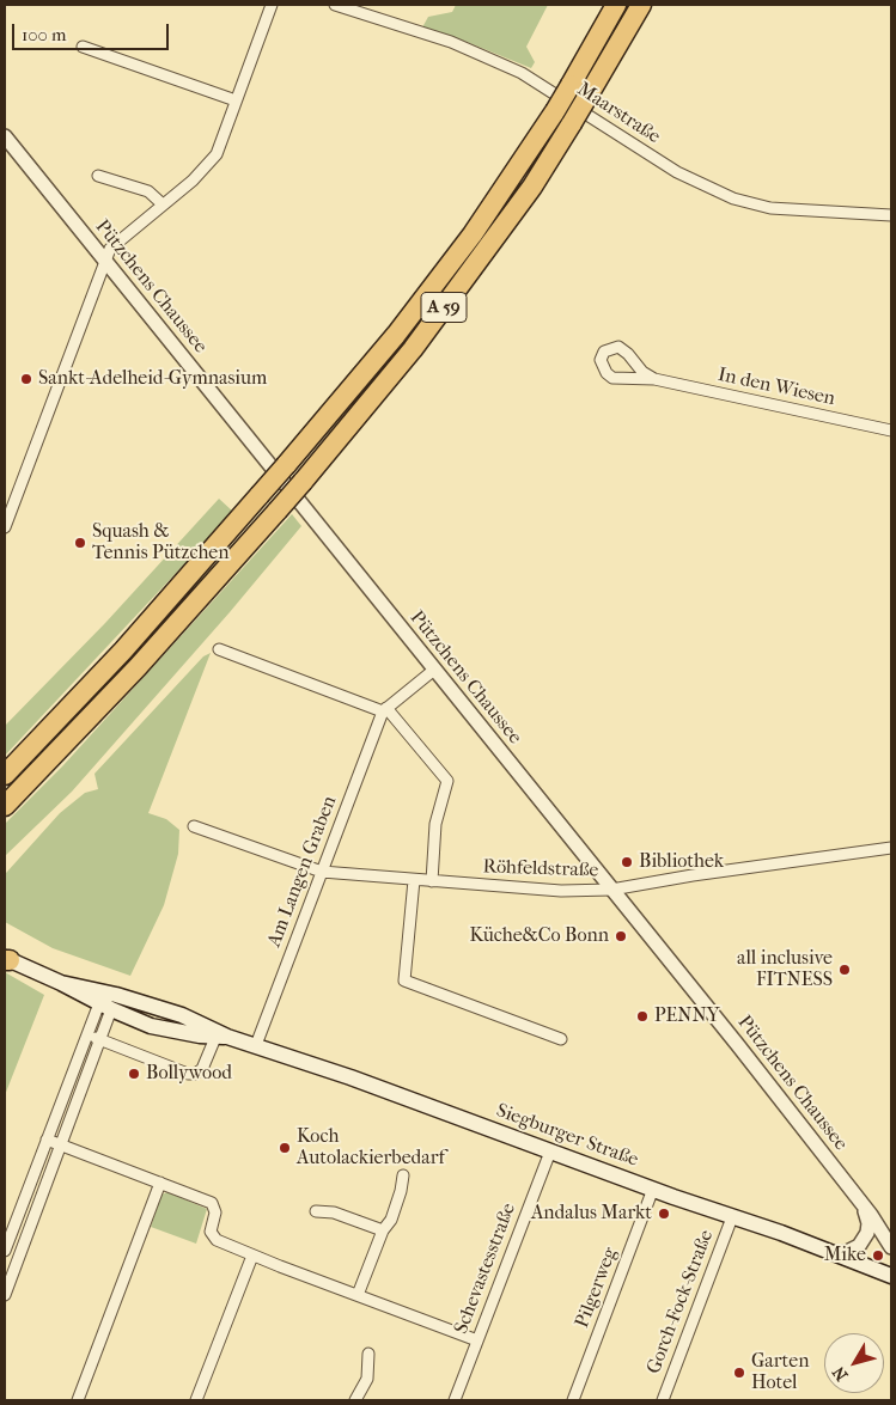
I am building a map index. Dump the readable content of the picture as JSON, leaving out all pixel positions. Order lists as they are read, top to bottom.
{
  "streets": {
    "highway": ["A 59"],
    "main road": ["Siegburger Straße"],
    "street": [
      "Maarstraße",
      "Pützchens Chaussee",
      "In den Wiesen",
      "Röhfeldstraße",
      "Am Langen Graben",
      "Schevastesstraße",
      "Pilgerweg",
      "Gorch-Fock-Straße"
    ]
  },
  "crossings": [
    ["Pützchens Chaussee", "Röhfeldstraße"],
    ["Pützchens Chaussee", "Am Langen Graben"],
    ["Röhfeldstraße", "Am Langen Graben"],
    ["Am Langen Graben", "Siegburger Straße"],
    ["Siegburger Straße", "Schevastesstraße"],
    ["Siegburger Straße", "Pilgerweg"],
    ["Siegburger Straße", "Gorch-Fock-Straße"]
  ],
  "places": [
    "Sankt-Adelheid-Gymnasium",
    "Squash & Tennis Pützchen",
    "Bibliothek",
    "Küche&Co Bonn",
    "all inclusive FITNESS",
    "PENNY",
    "Bollywood",
    "Koch Autolackierbedarf",
    "Andalus Markt",
    "Mike",
    "Garten Hotel"
  ],
  "scale_bar": "100 m",
  "north": "bottom left"
}
